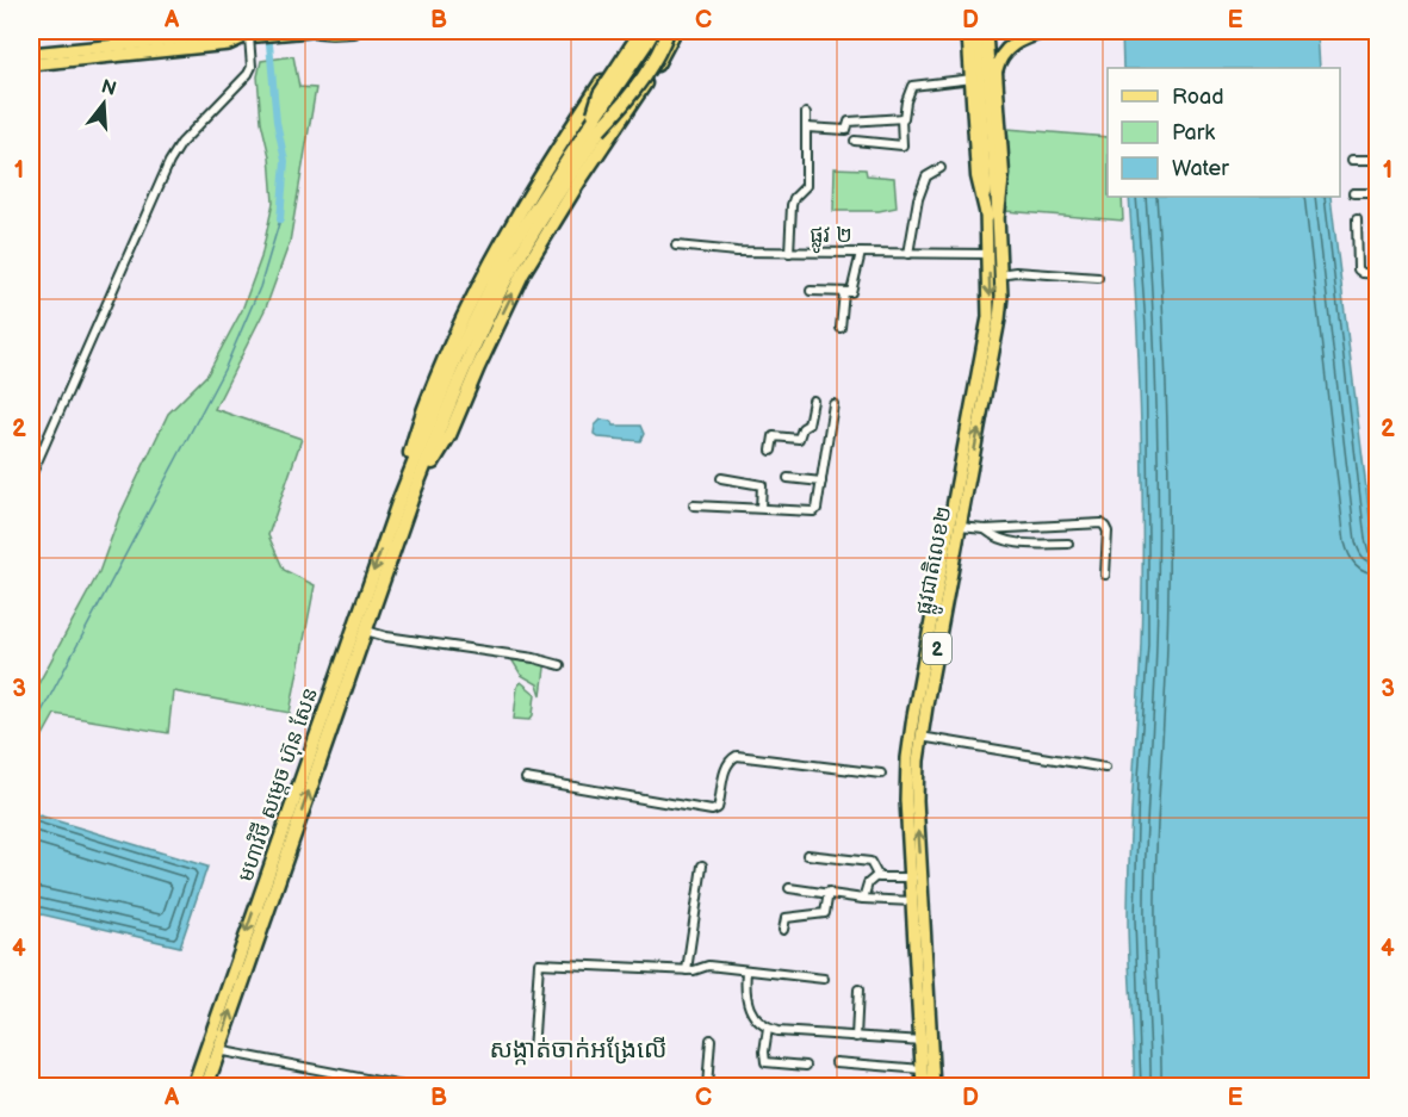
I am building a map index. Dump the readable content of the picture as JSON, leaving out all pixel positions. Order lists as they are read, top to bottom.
{
  "streets": {
    "highway": ["មហាវិថី សម្តេច ហ៊ុន សែន"],
    "main road": ["ផ្លូវជាតិលេខ២", "2"],
    "street": ["ផ្លូវ ២"]
  },
  "crossings": [
    ["ផ្លូវ ២", "ផ្លូវជាតិលេខ២"],
    ["ផ្លូវជាតិលេខ២", "2"]
  ],
  "districts": ["សង្កាត់ចាក់អង្រែលើ"],
  "legend": ["Road", "Park", "Water"],
  "north": "top",
  "grid": {
    "columns": [
      "A",
      "B",
      "C",
      "D",
      "E"
    ],
    "rows": [
      "1",
      "2",
      "3",
      "4"
    ]
  }
}
